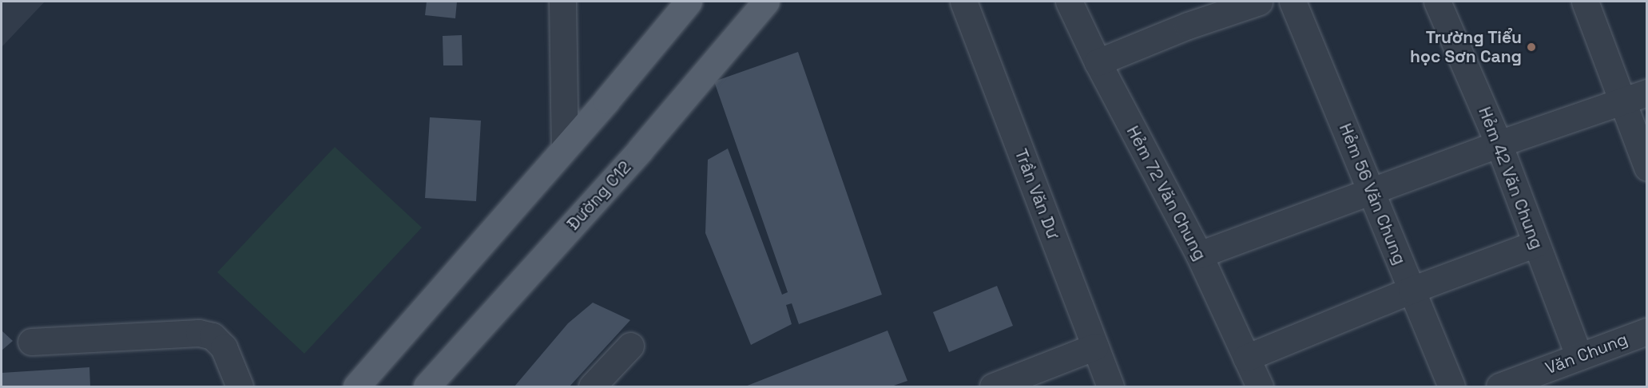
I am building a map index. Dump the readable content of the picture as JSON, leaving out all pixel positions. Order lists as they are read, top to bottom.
{
  "streets": {
    "main road": ["Đường C12"],
    "street": [
      "Hẻm 42 Văn Chung",
      "Hẻm 72 Văn Chung",
      "Trần Văn Dư",
      "Hẻm 56 Văn Chung",
      "Văn Chung"
    ]
  },
  "crossings": [
    ["Hẻm 42 Văn Chung", "Văn Chung"]
  ],
  "places": ["Trường Tiểu học Sơn Cang"]
}
